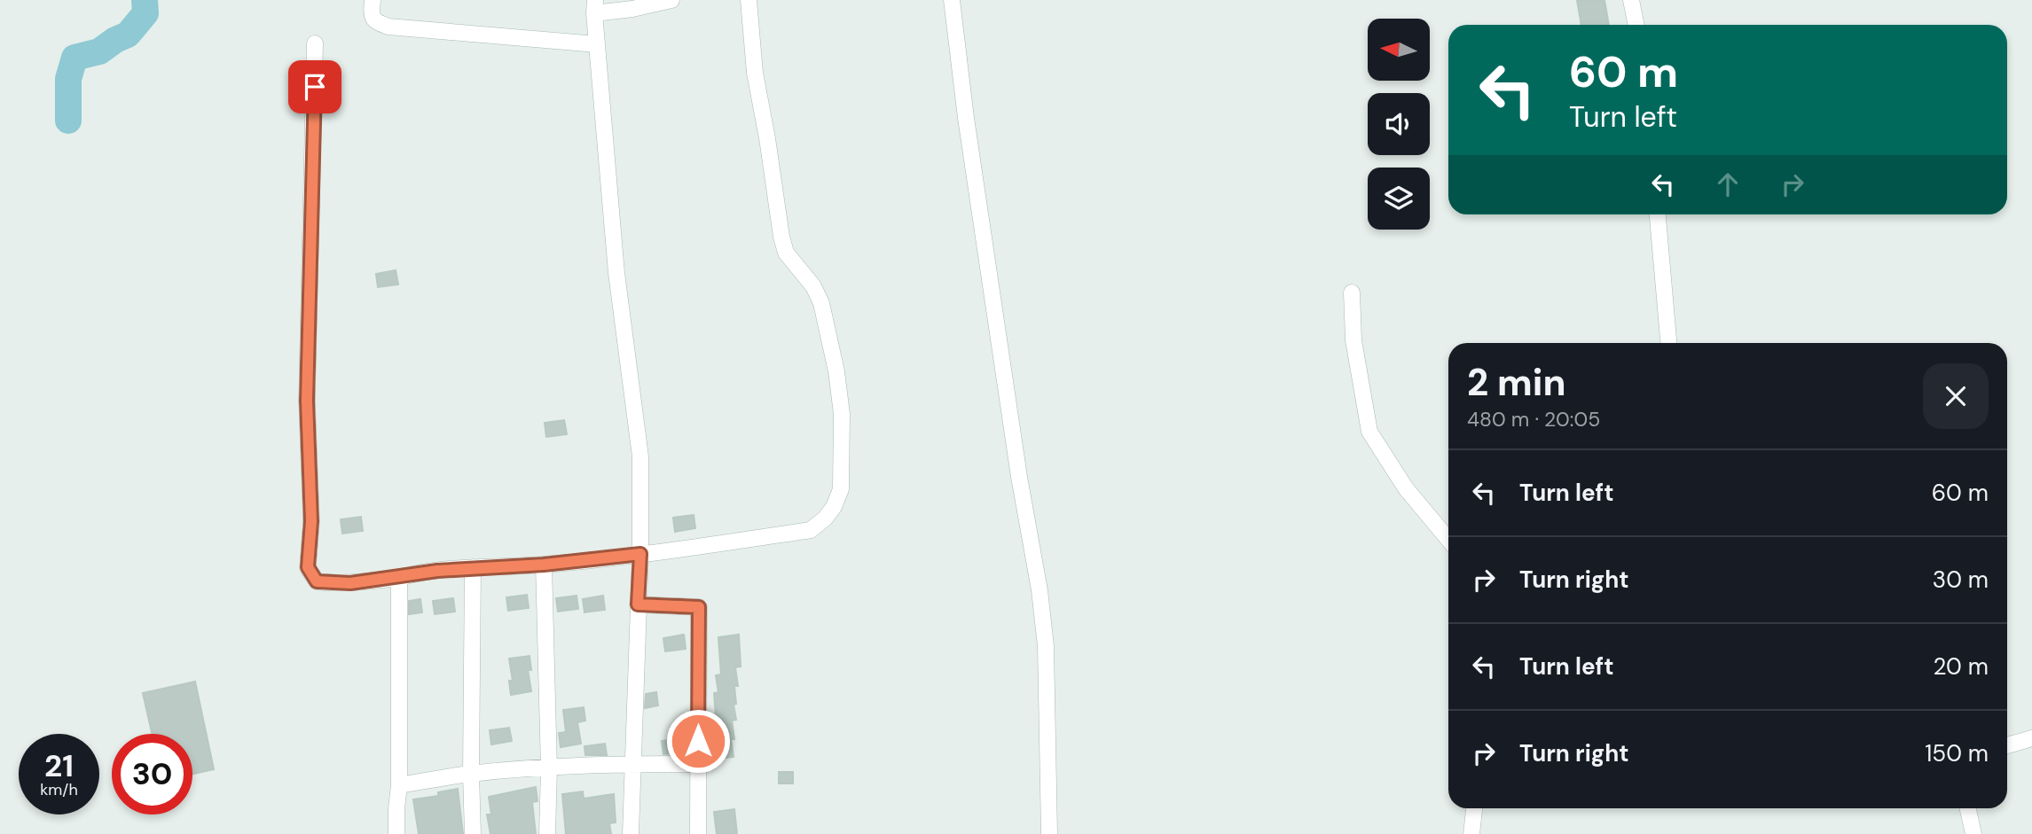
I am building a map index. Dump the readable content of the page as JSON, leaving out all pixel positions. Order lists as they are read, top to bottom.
{
  "north": "left",
  "page": {
    "turn": ["60 m", "Turn left"],
    "heading": ["2 min", "480 m · 20:05"],
    "list": [
      {
        "name": "Turn left",
        "value": "60 m"
      },
      {
        "name": "Turn right",
        "value": "30 m"
      },
      {
        "name": "Turn left",
        "value": "20 m"
      },
      {
        "name": "Turn right",
        "value": "150 m"
      }
    ],
    "speed": "21 km/h",
    "limit": "30"
  }
}
